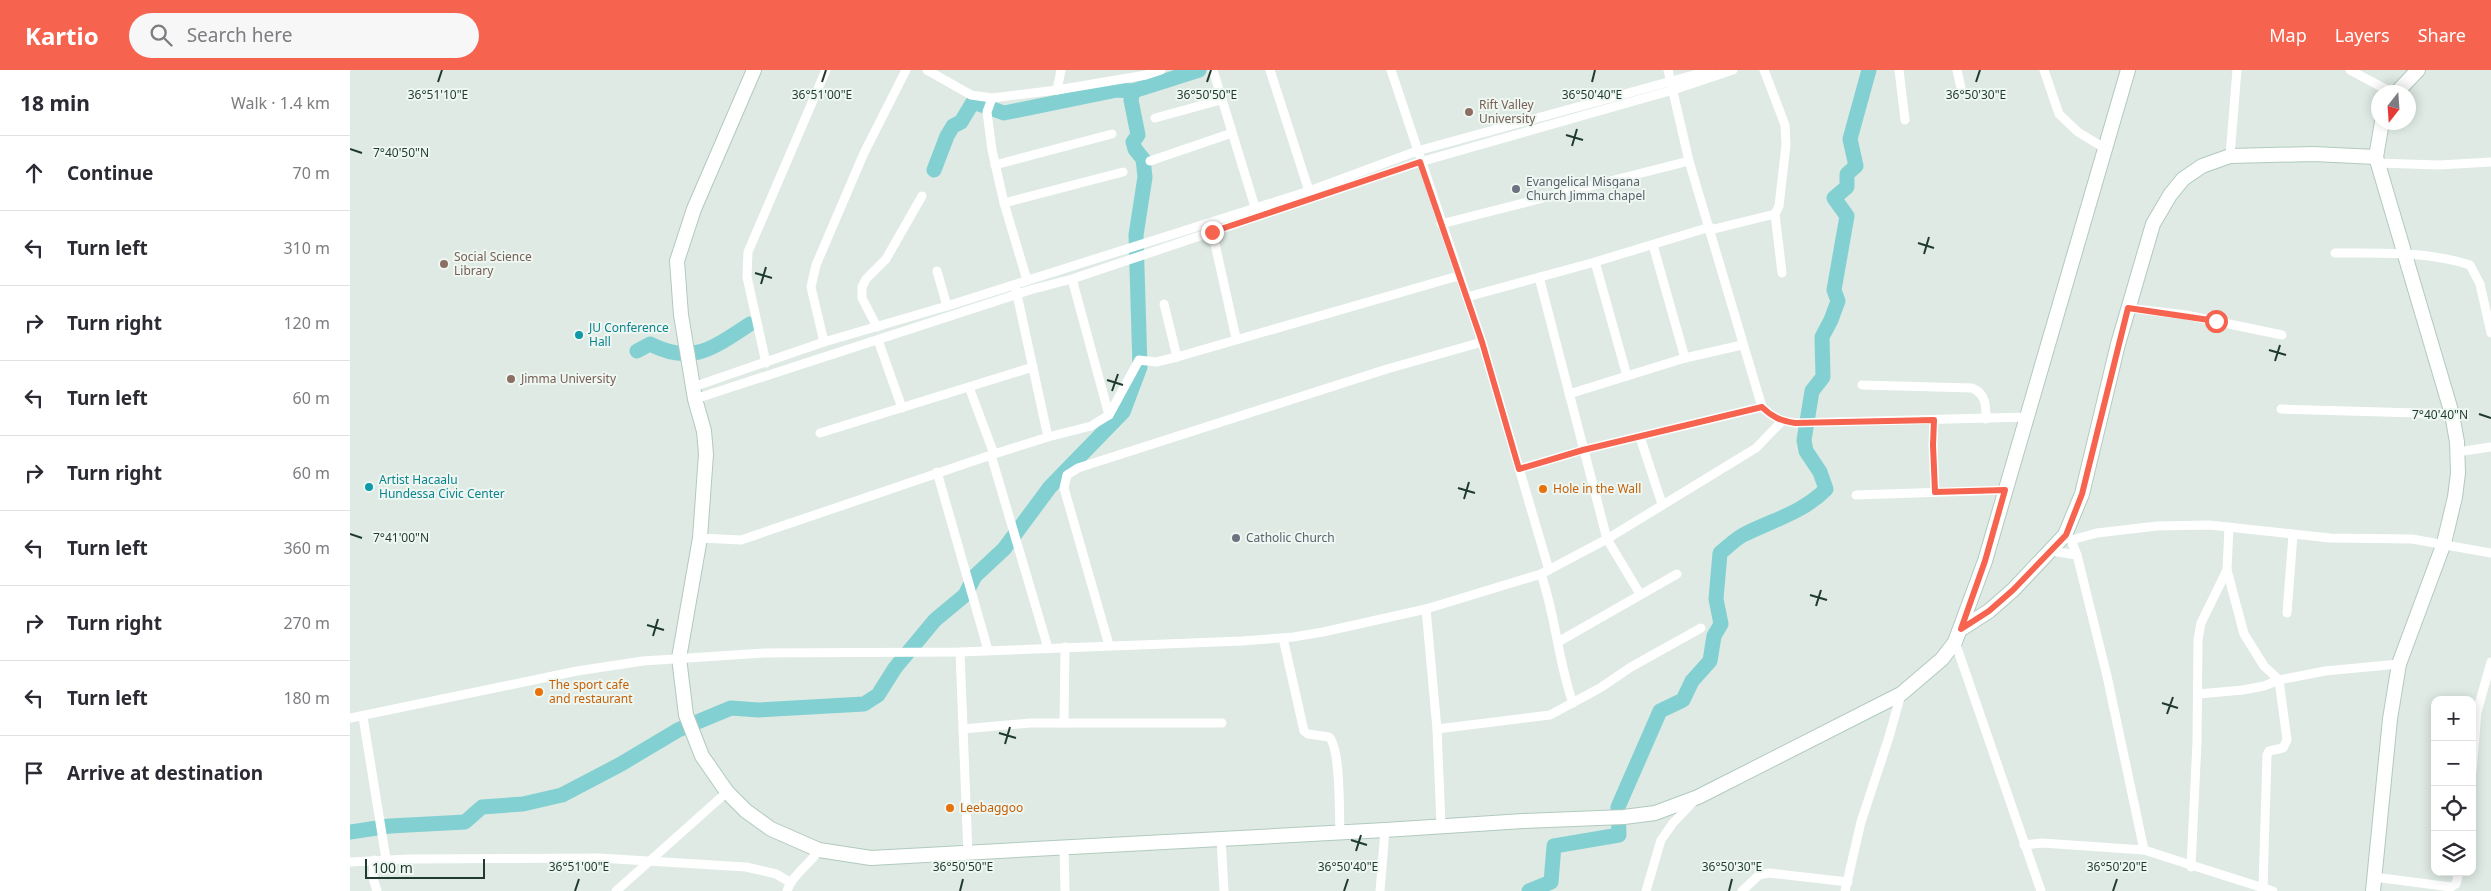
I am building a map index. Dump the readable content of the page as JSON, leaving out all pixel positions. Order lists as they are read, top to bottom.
{
  "places": [
    "Rift Valley University",
    "Evangelical Misgana Church Jimma chapel",
    "Social Science Library",
    "JU Conference Hall",
    "Jimma University",
    "Artist Hacaalu Hundessa Civic Center",
    "Hole in the Wall",
    "Catholic Church",
    "The sport cafe and restaurant",
    "Leebaggoo"
  ],
  "scale_bar": "100 m",
  "north": "bottom",
  "page": {
    "header": "Kartio",
    "search": "Search here",
    "nav": ["Map", "Layers", "Share"],
    "heading": ["18 min", "Walk · 1.4 km"],
    "list": [
      ["Continue", "70 m"],
      ["Turn left", "310 m"],
      ["Turn right", "120 m"],
      ["Turn left", "60 m"],
      ["Turn right", "60 m"],
      ["Turn left", "360 m"],
      ["Turn right", "270 m"],
      ["Turn left", "180 m"],
      "Arrive at destination"
    ],
    "map_buttons": ["+", "−"],
    "scale": "100 m"
  },
  "coordinates": [
    "36°51'10\"E",
    "36°51'00\"E",
    "36°50'50\"E",
    "36°50'40\"E",
    "36°50'30\"E",
    "7°40'50\"N",
    "7°40'40\"N",
    "7°41'00\"N",
    "36°50'20\"E"
  ]
}
